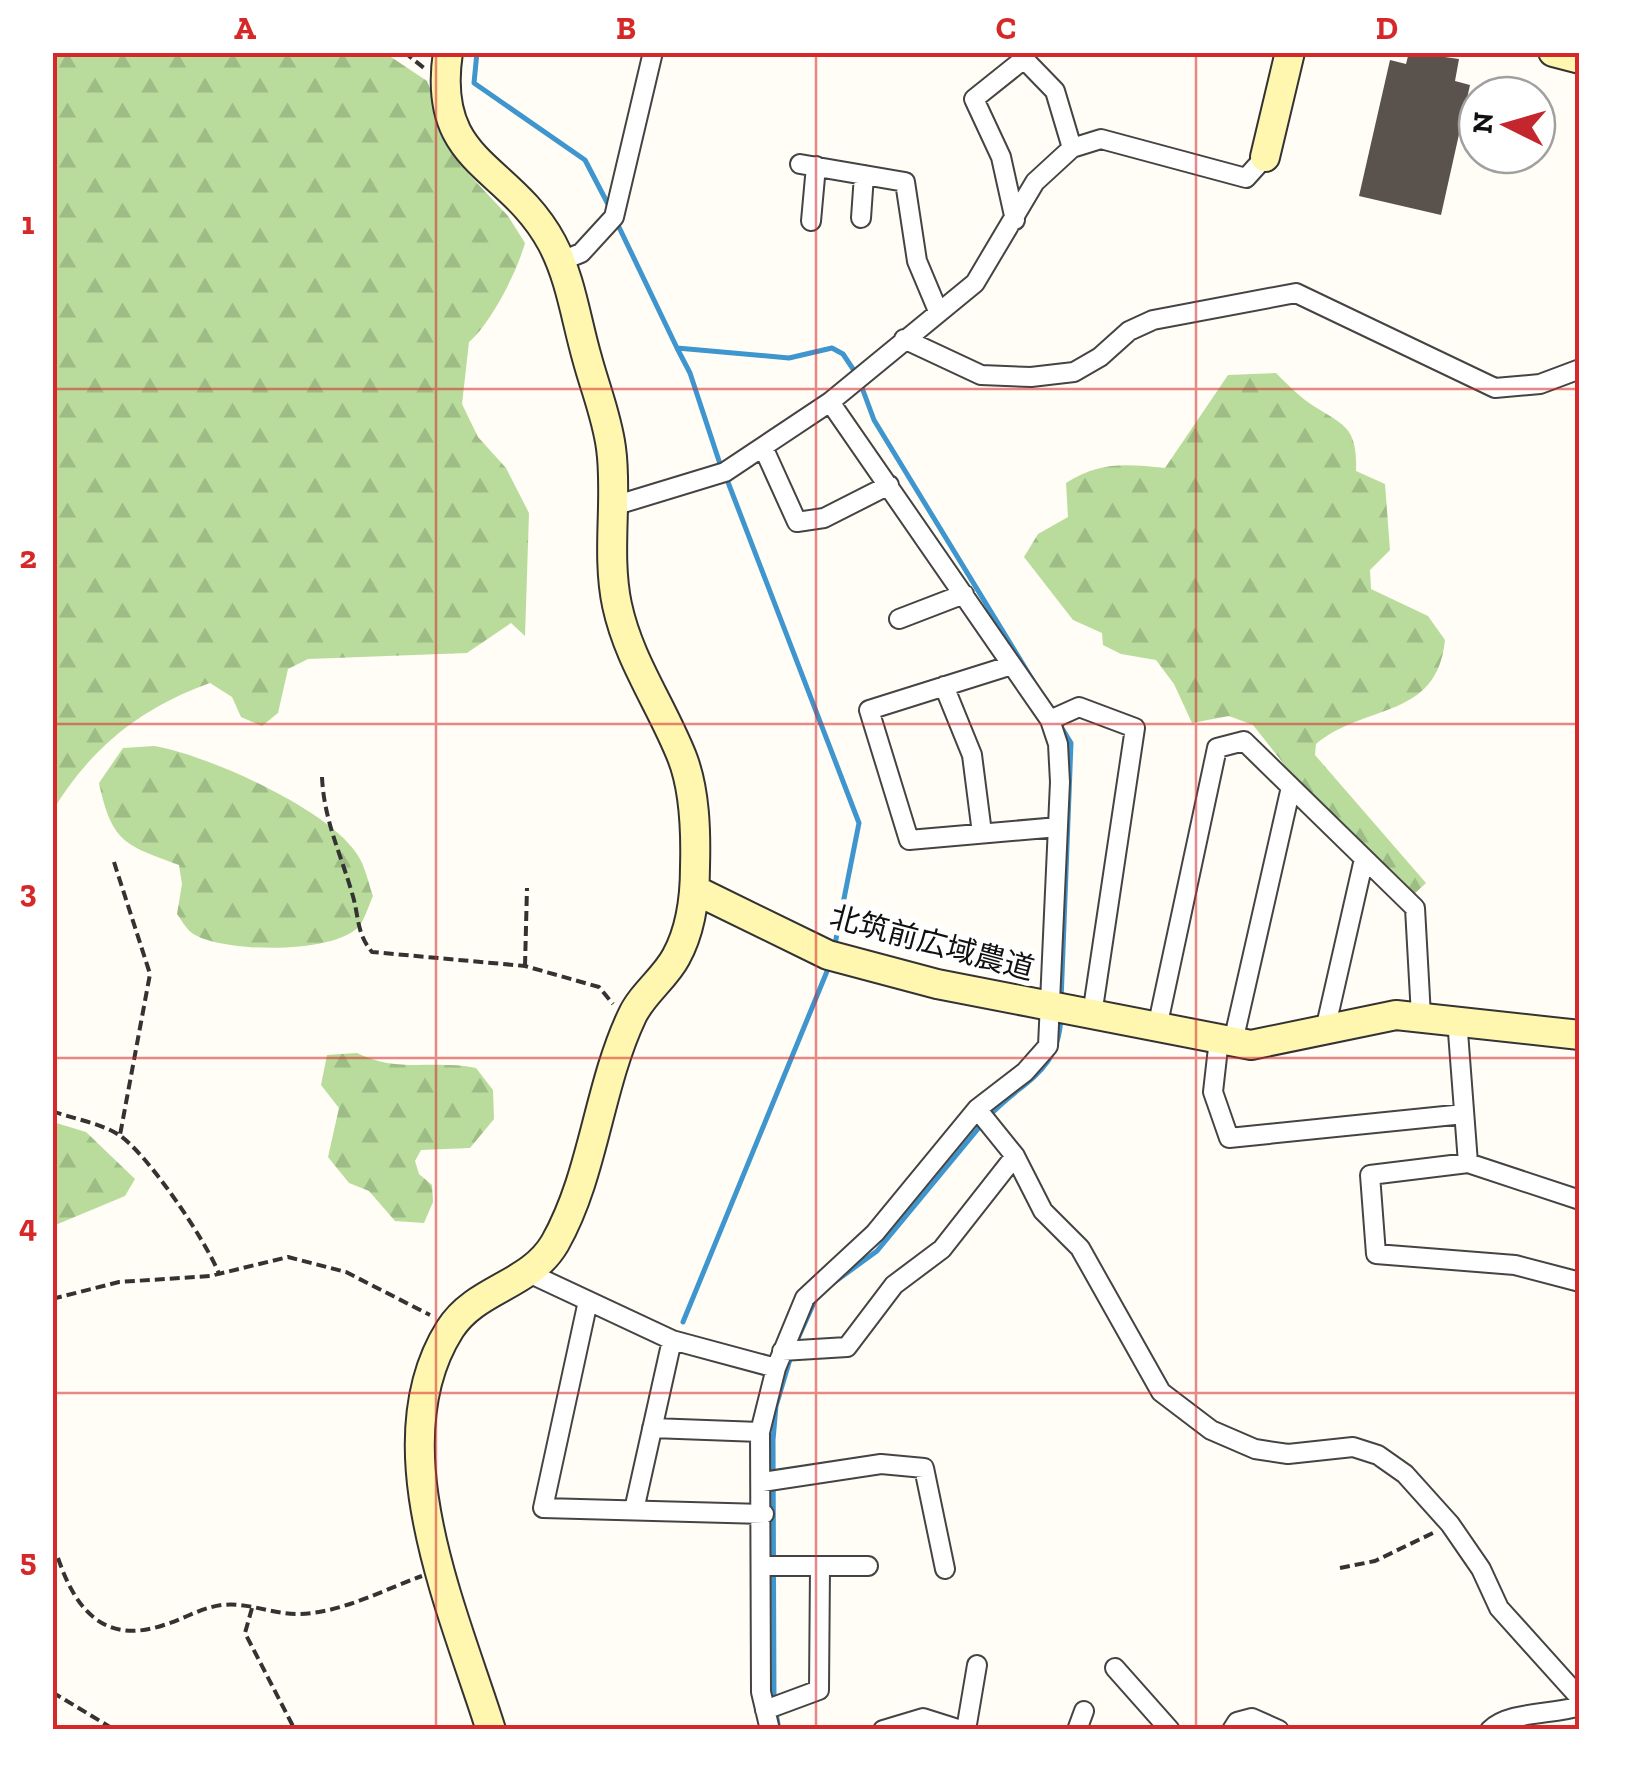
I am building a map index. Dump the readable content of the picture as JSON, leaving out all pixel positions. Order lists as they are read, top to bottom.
{
  "streets": {
    "street": ["北筑前広域農道"]
  },
  "north": "left",
  "grid": {
    "columns": [
      "A",
      "B",
      "C",
      "D"
    ],
    "rows": [
      "1",
      "2",
      "3",
      "4",
      "5"
    ]
  }
}
